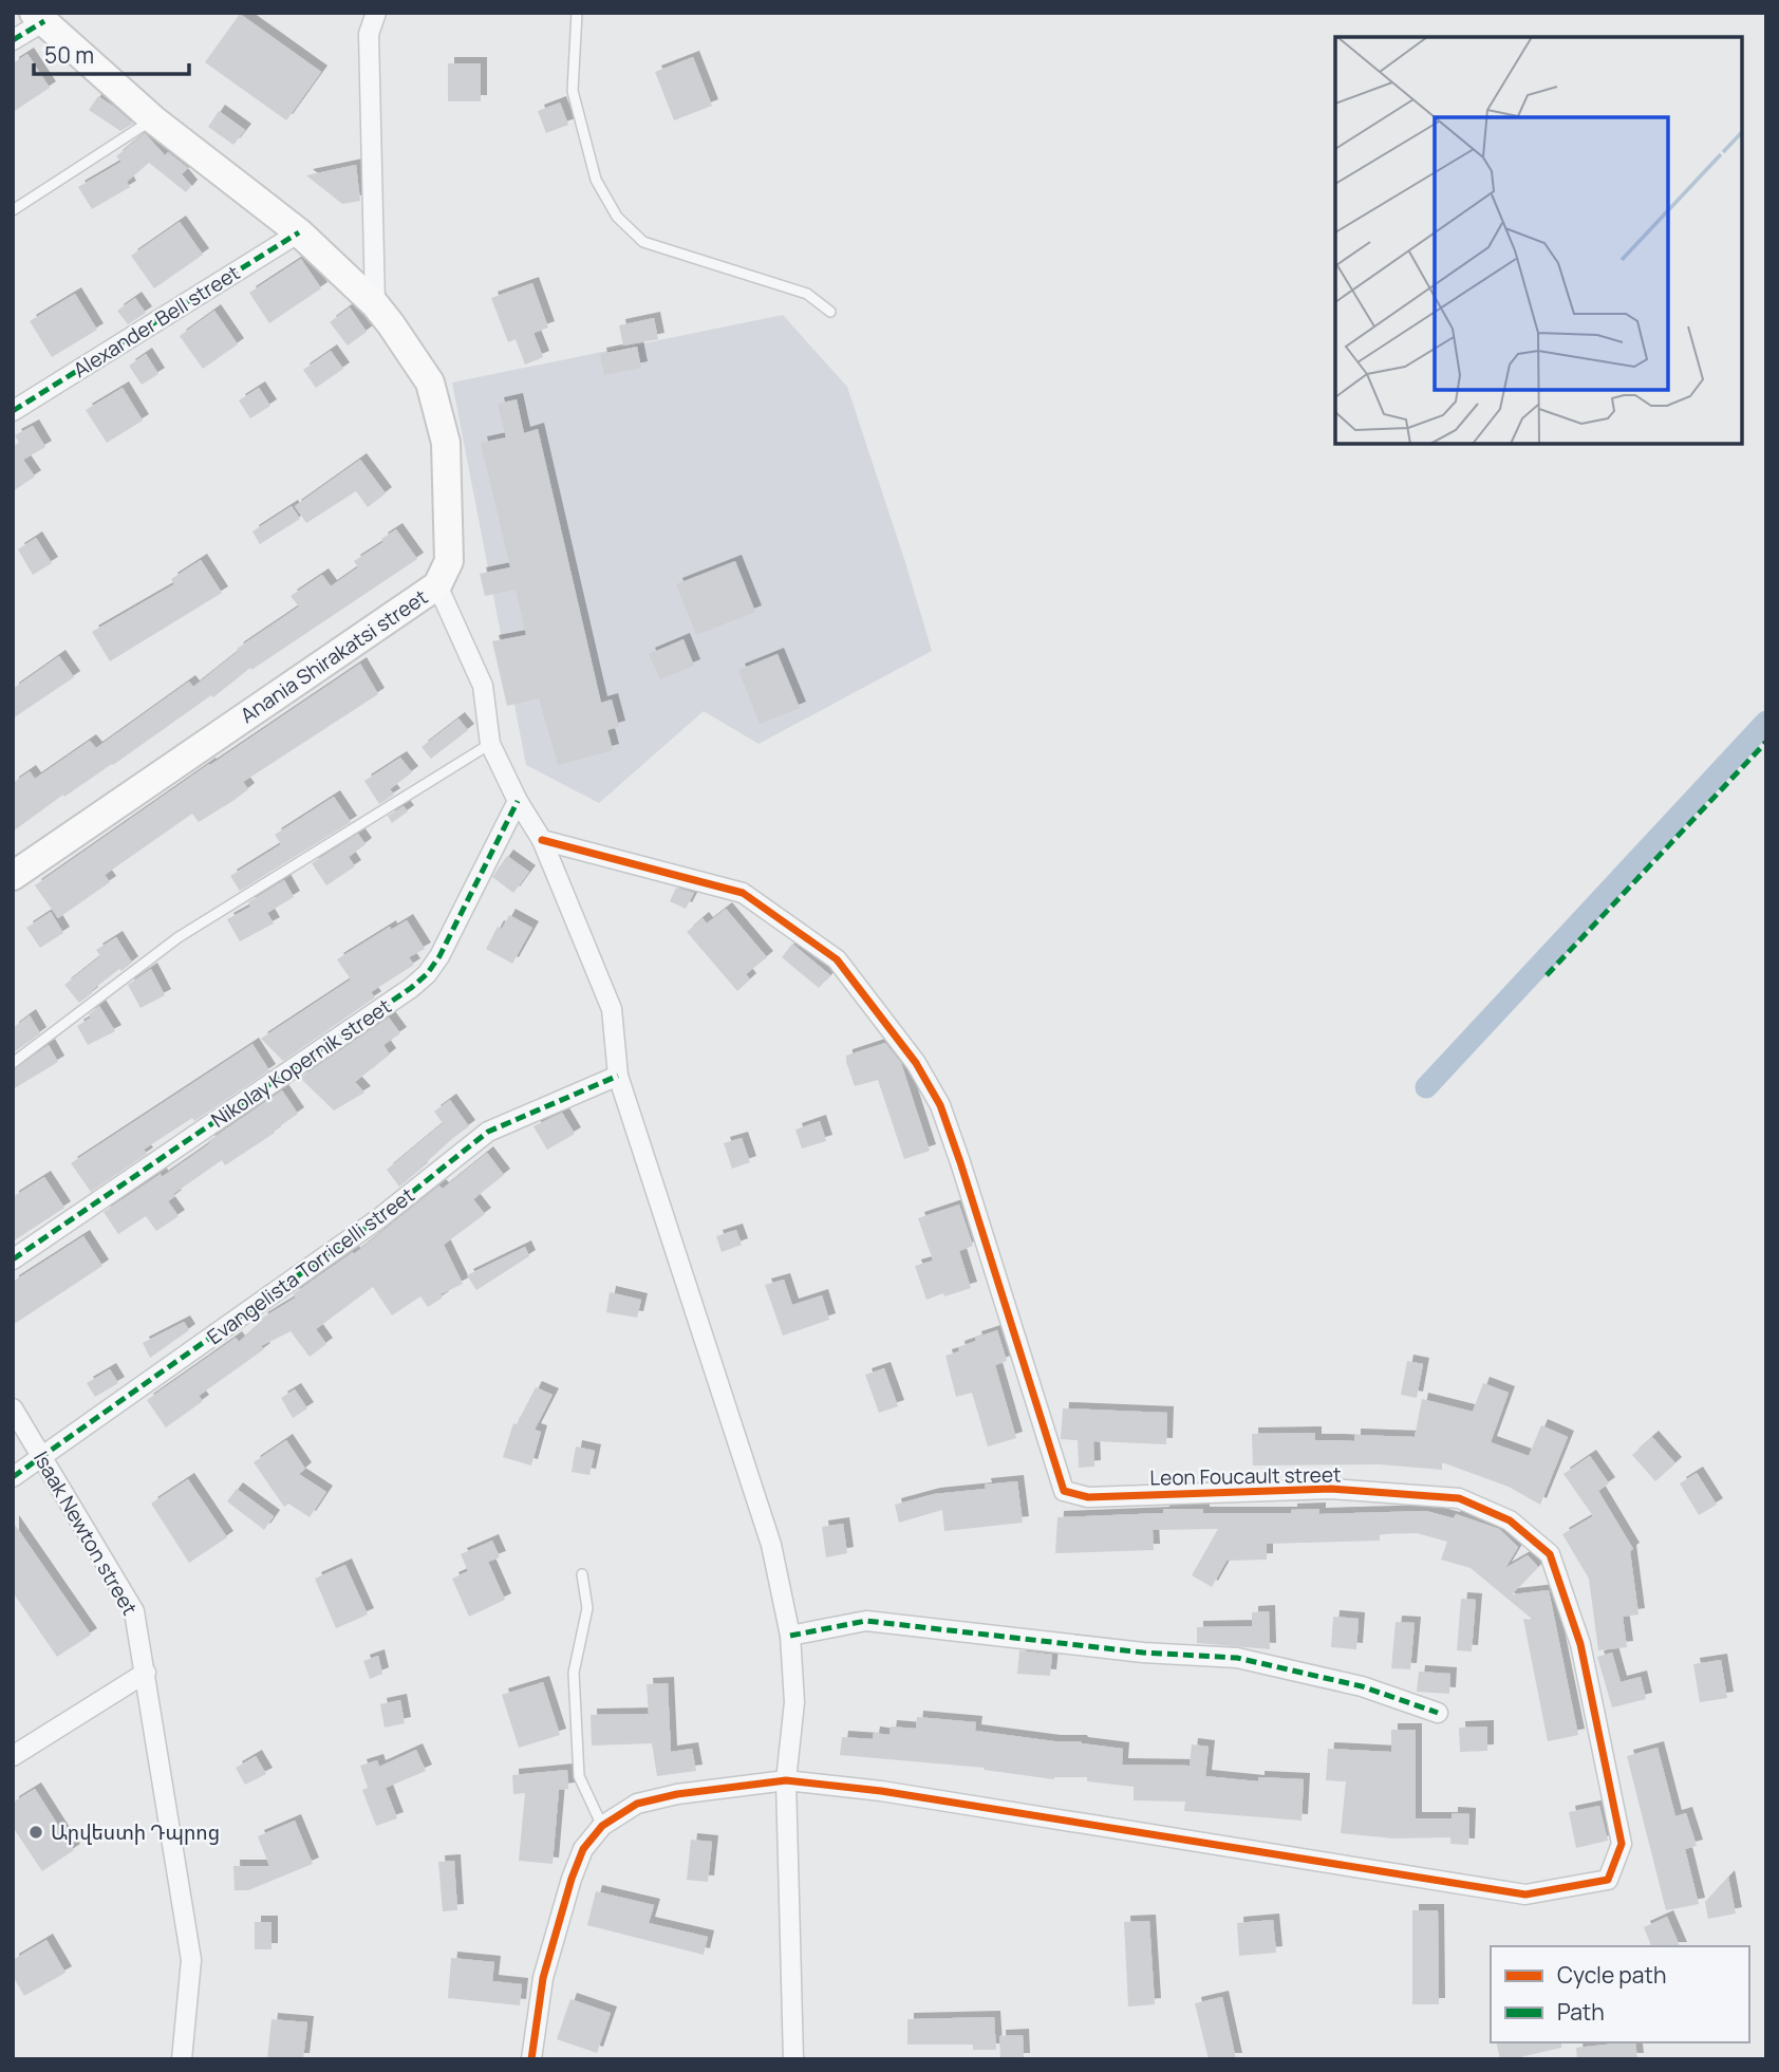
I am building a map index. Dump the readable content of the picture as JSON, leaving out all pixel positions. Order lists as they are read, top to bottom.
{
  "streets": {
    "main road": ["Anania Shirakatsi street"],
    "street": [
      "Alexander Bell street",
      "Nikolay Kopernik street",
      "Evangelista Torricelli street",
      "Leon Foucault street",
      "Isaak Newton street"
    ]
  },
  "crossings": [
    ["Alexander Bell street", "Anania Shirakatsi street"],
    ["Evangelista Torricelli street", "Isaak Newton street"]
  ],
  "places": ["Արվեստի Դպրոց"],
  "legend": ["Cycle path", "Path"],
  "scale_bar": "50 m"
}
